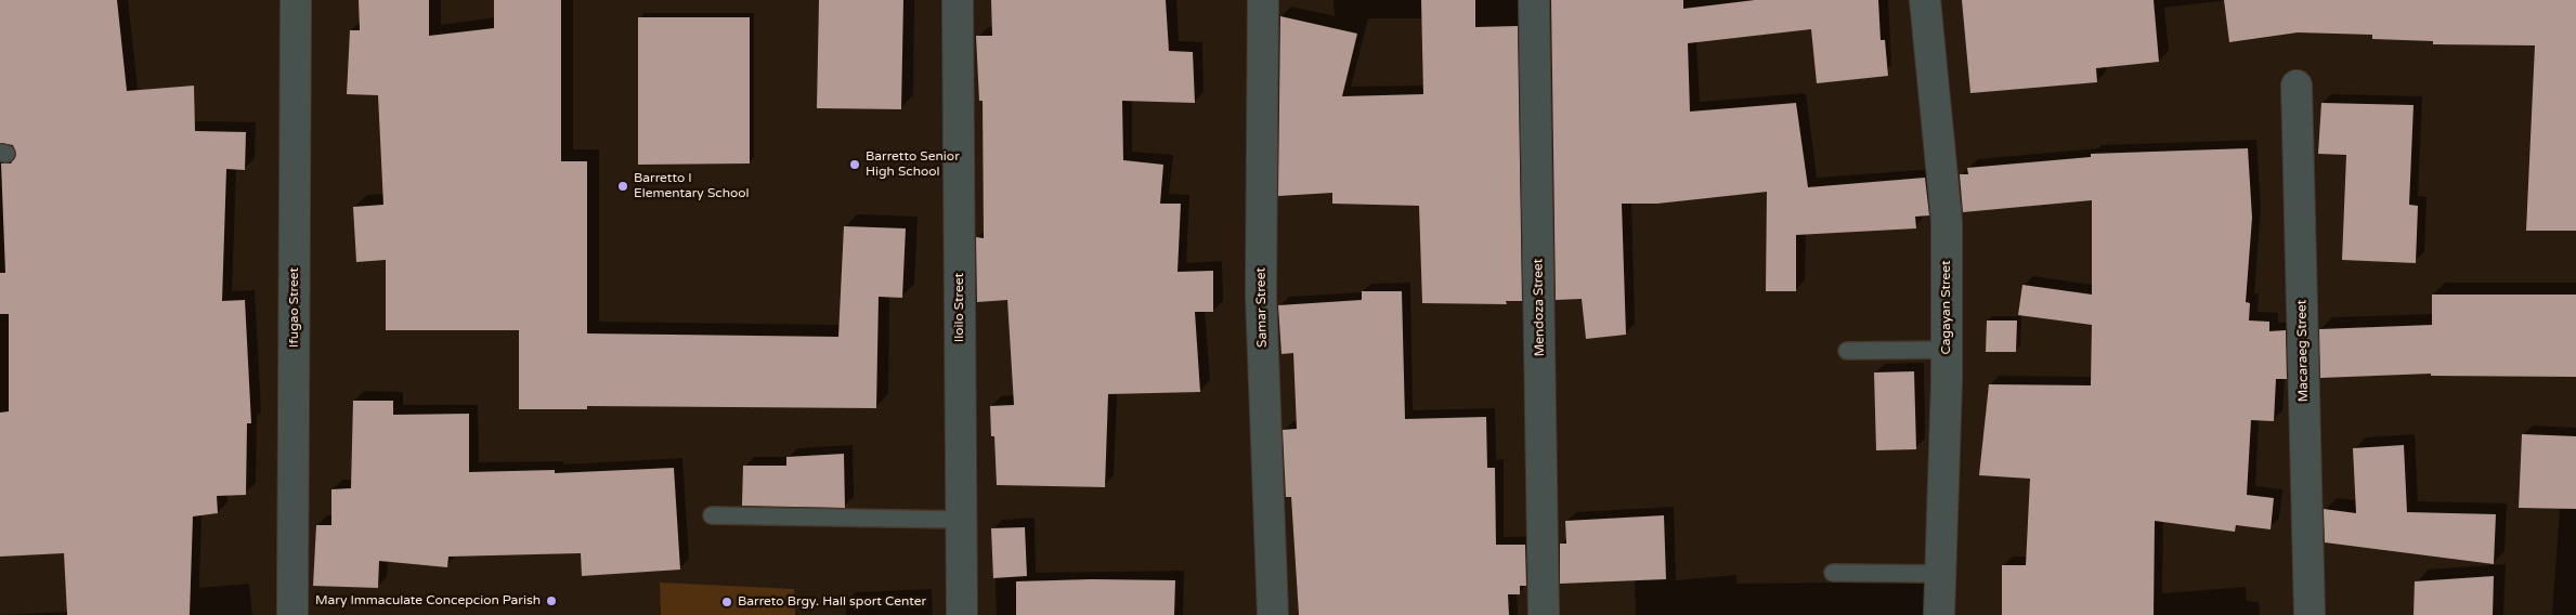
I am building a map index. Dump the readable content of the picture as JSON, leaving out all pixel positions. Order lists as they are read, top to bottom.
{
  "streets": {
    "street": [
      "Ifugao Street",
      "Iloilo Street",
      "Samar Street",
      "Mendoza Street",
      "Cagayan Street",
      "Macaraeg Street"
    ]
  },
  "places": [
    "Barretto Senior High School",
    "Barretto I Elementary School",
    "Mary Immaculate Concepcion Parish",
    "Barreto Brgy. Hall sport Center"
  ]
}
